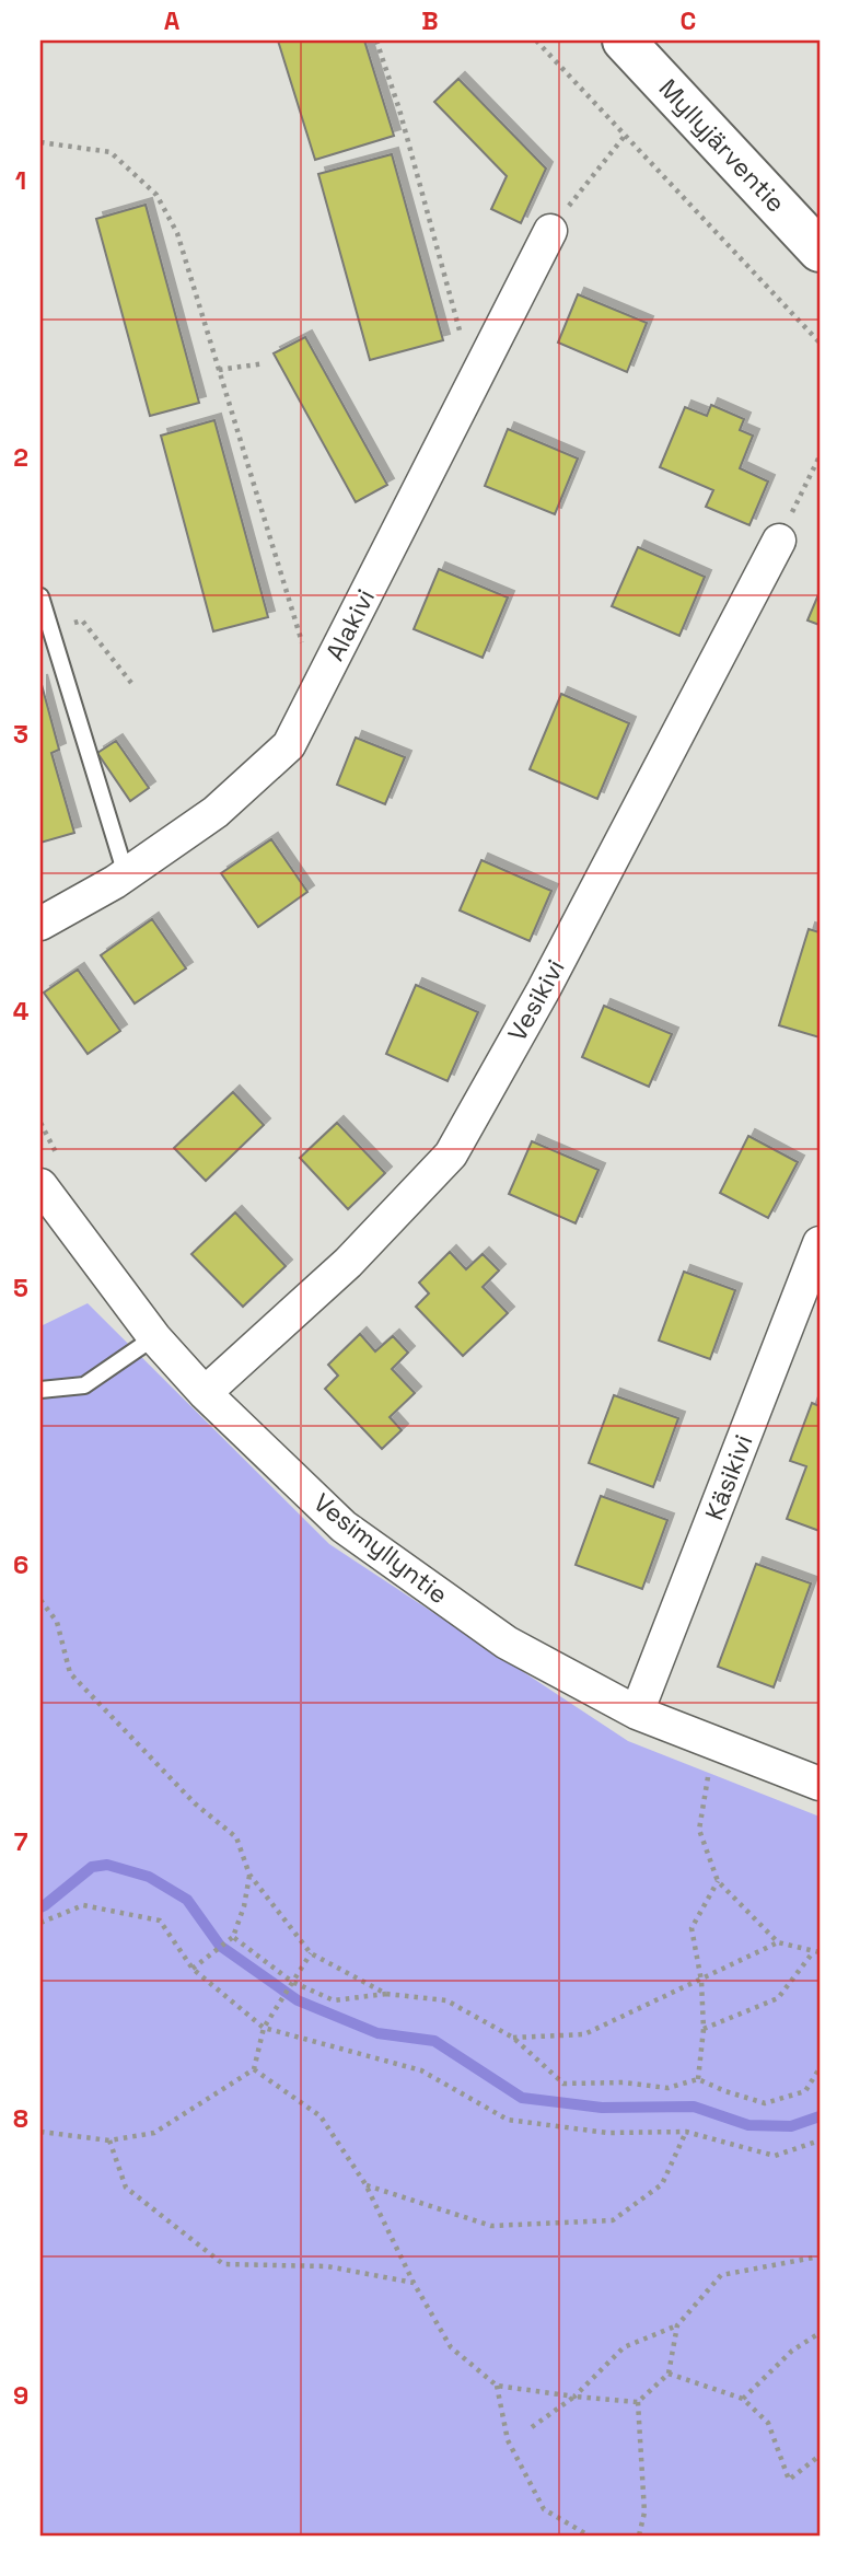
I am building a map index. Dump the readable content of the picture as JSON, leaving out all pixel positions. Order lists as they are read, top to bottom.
{
  "streets": {
    "main road": ["Myllyjärventie"],
    "street": [
      "Alakivi",
      "Vesikivi",
      "Käsikivi",
      "Vesimyllyntie"
    ]
  },
  "crossings": [
    ["Vesikivi", "Vesimyllyntie"],
    ["Käsikivi", "Vesimyllyntie"]
  ],
  "grid": {
    "columns": ["A", "B", "C"],
    "rows": [
      "1",
      "2",
      "3",
      "4",
      "5",
      "6",
      "7",
      "8",
      "9"
    ]
  }
}
